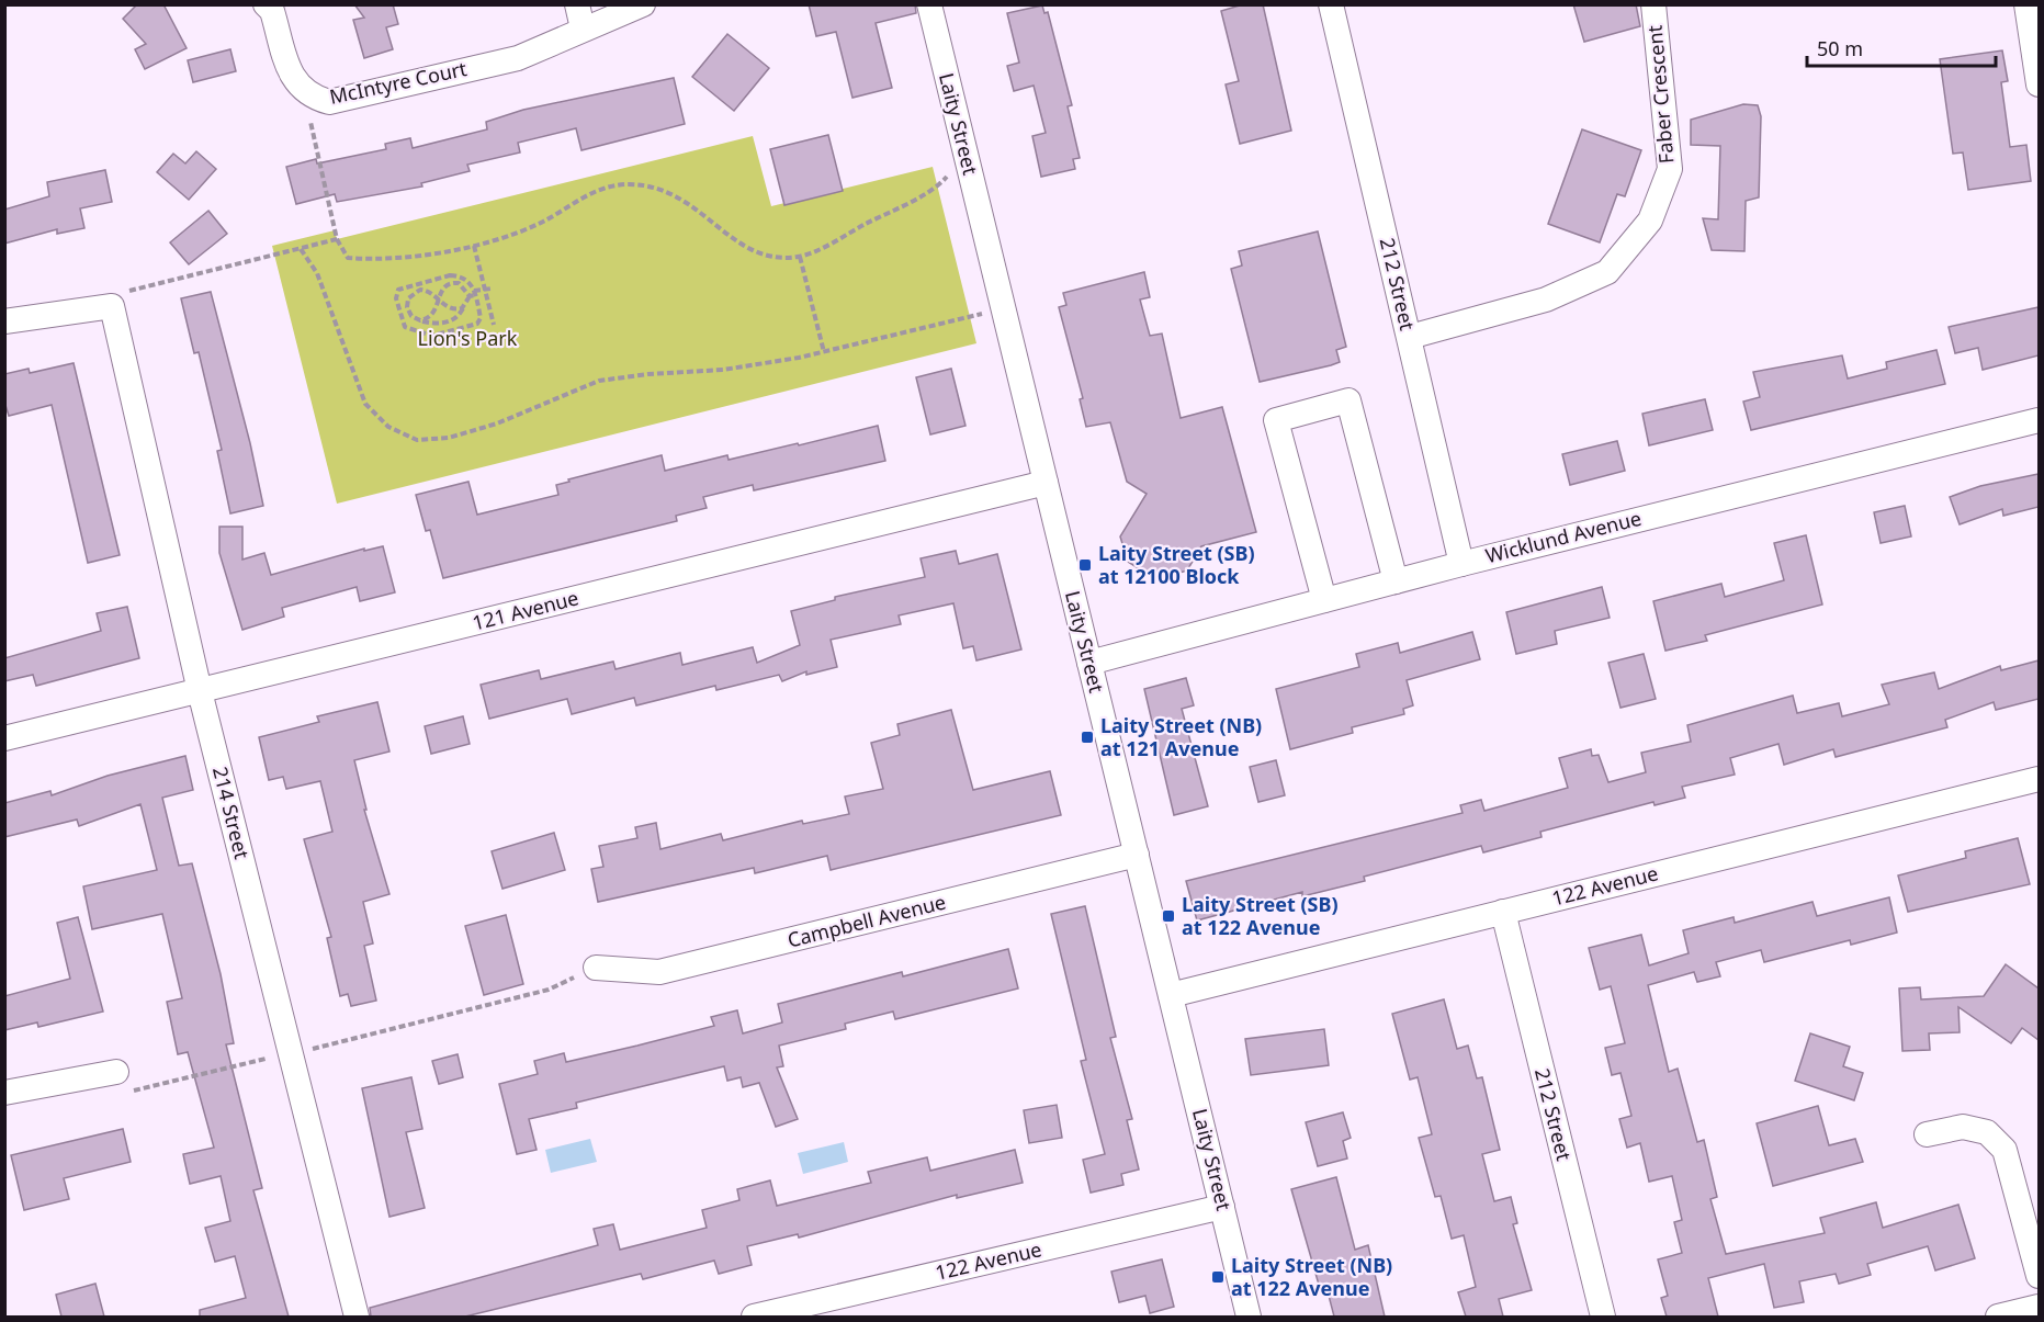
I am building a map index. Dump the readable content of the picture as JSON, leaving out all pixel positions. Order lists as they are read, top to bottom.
{
  "streets": {
    "street": [
      "McIntyre Court",
      "Faber Crescent",
      "Laity Street",
      "212 Street",
      "Wicklund Avenue",
      "121 Avenue",
      "214 Street",
      "122 Avenue",
      "Campbell Avenue"
    ]
  },
  "crossings": [
    ["Faber Crescent", "212 Street"],
    ["Laity Street", "Wicklund Avenue"],
    ["Laity Street", "121 Avenue"],
    ["Laity Street", "122 Avenue"],
    ["Laity Street", "Campbell Avenue"],
    ["212 Street", "Wicklund Avenue"],
    ["212 Street", "122 Avenue"],
    ["121 Avenue", "214 Street"]
  ],
  "parks": ["Lion's Park"],
  "places": {
    "transit": [
      "Laity Street (SB) at 12100 Block",
      "Laity Street (NB) at 121 Avenue",
      "Laity Street (SB) at 122 Avenue",
      "Laity Street (NB) at 122 Avenue"
    ]
  },
  "scale_bar": "50 m"
}
